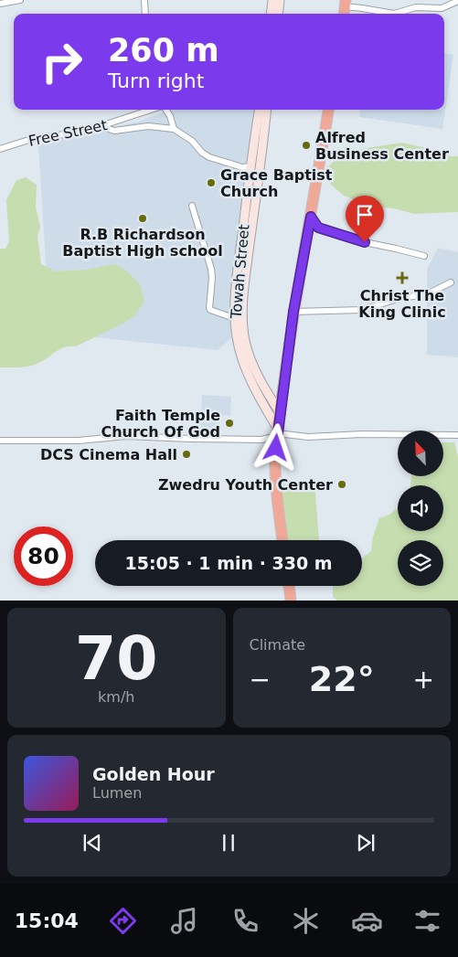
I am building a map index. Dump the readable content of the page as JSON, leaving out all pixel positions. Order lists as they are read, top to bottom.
{
  "streets": {
    "street": ["Free Street", "Towah Street"]
  },
  "places": {
    "other": [
      "Alfred Business Center",
      "Grace Baptist Church",
      "R.B Richardson Baptist High school",
      "Faith Temple Church Of God",
      "DCS Cinema Hall",
      "Zwedru Youth Center"
    ],
    "health": ["Christ The King Clinic"]
  },
  "north": "top left",
  "page": {
    "turn": ["260 m", "Turn right"],
    "limit": "80",
    "trip": "15:05 · 1 min · 330 m",
    "tile": [
      ["70", "km/h"],
      "Climate"
    ],
    "heat": ["−", "22°", "+"],
    "song": ["Golden Hour", "Lumen"],
    "tabs": "15:04"
  }
}
